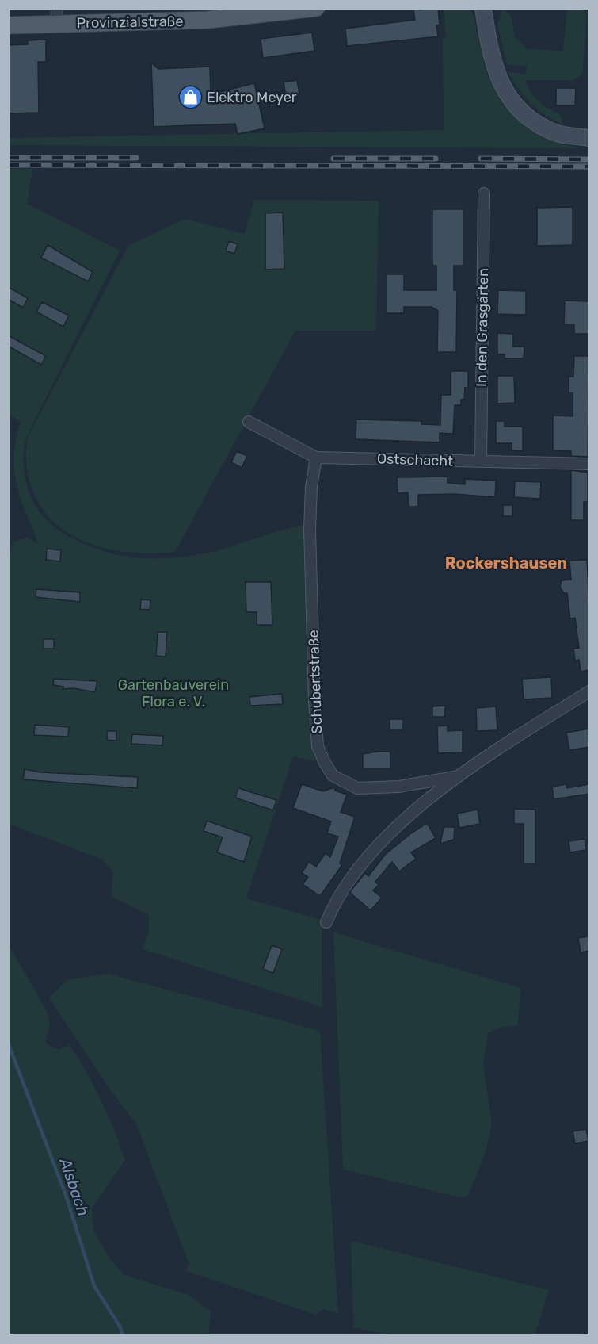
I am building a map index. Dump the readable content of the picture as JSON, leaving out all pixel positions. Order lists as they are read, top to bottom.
{
  "streets": {
    "main road": ["Provinzialstraße"],
    "street": ["In den Grasgärten", "Ostschacht", "Schubertstraße"]
  },
  "crossings": [
    ["In den Grasgärten", "Ostschacht"],
    ["Ostschacht", "Schubertstraße"]
  ],
  "districts": ["Rockershausen"],
  "water": ["Alsbach"],
  "parks": ["Gartenbauverein Flora e. V."],
  "places": {
    "shop": ["Elektro Meyer"]
  }
}
